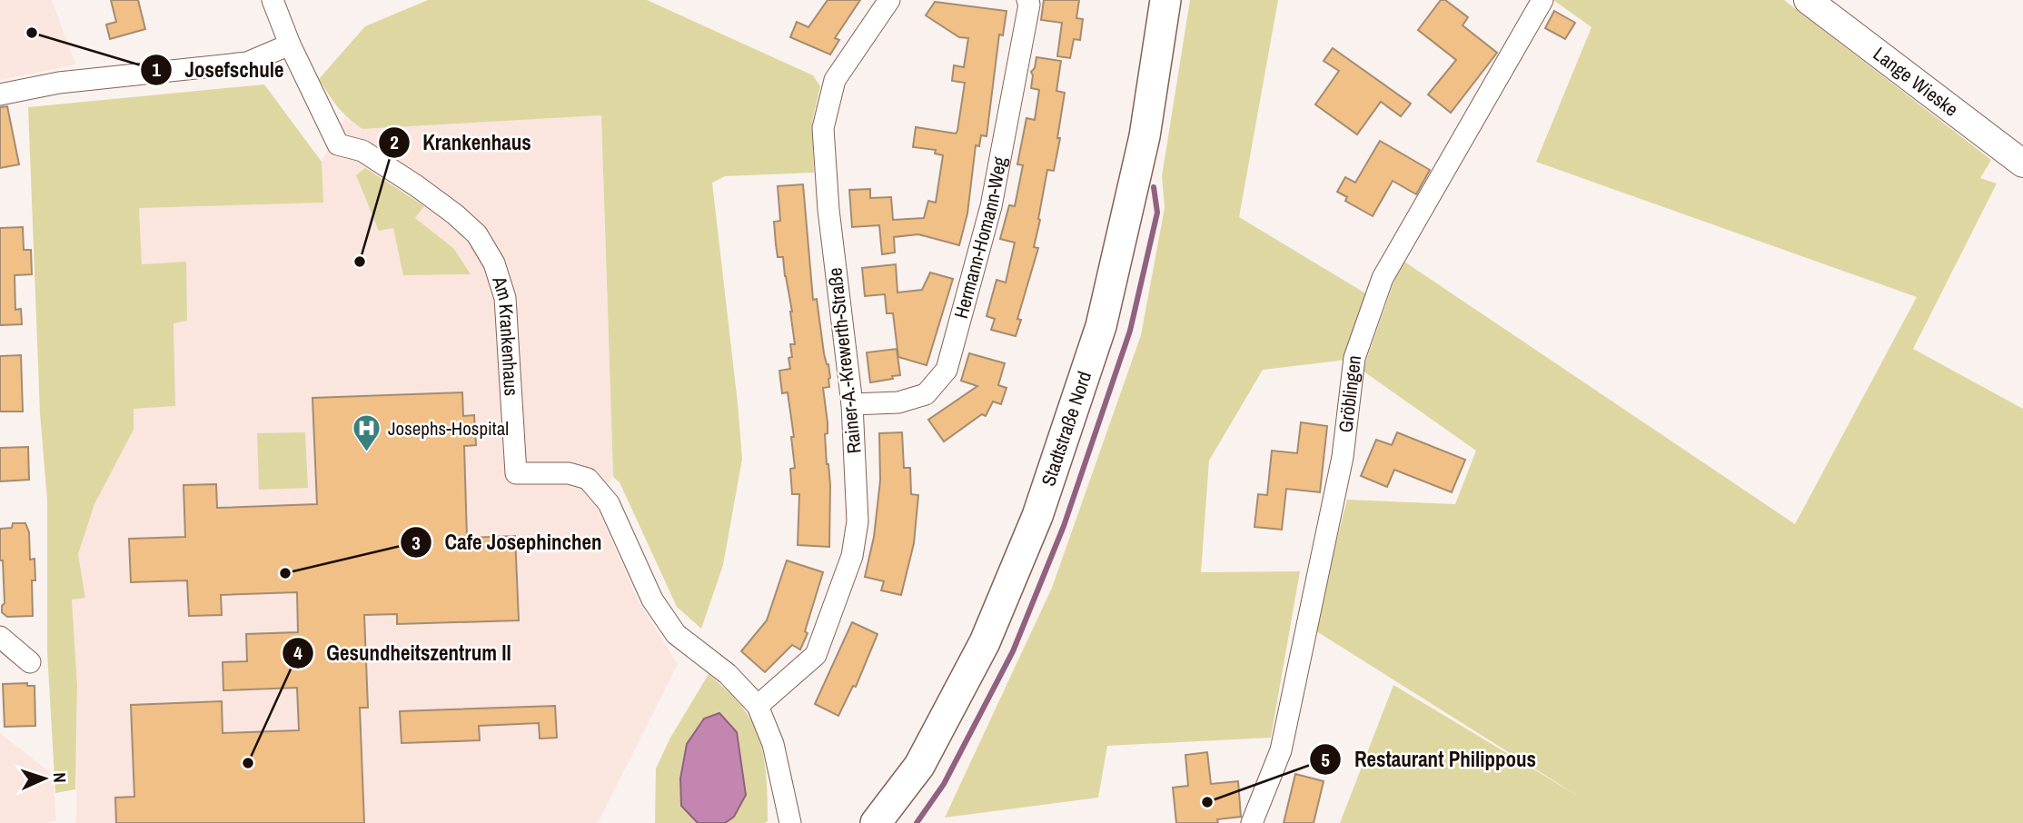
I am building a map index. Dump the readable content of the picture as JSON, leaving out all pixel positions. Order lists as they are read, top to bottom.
{
  "streets": {
    "main road": ["Stadtstraße Nord"],
    "street": [
      "Lange Wieske",
      "Hermann-Homann-Weg",
      "Am Krankenhaus",
      "Rainer-A.-Krewerth-Straße",
      "Gröblingen"
    ]
  },
  "crossings": [
    ["Hermann-Homann-Weg", "Rainer-A.-Krewerth-Straße"],
    ["Am Krankenhaus", "Rainer-A.-Krewerth-Straße"]
  ],
  "places": {
    "other": [
      "Josefschule",
      "Krankenhaus",
      "Cafe Josephinchen",
      "Gesundheitszentrum II",
      "Restaurant Philippous"
    ],
    "hospital": ["Josephs-Hospital"]
  },
  "north": "right"
}
